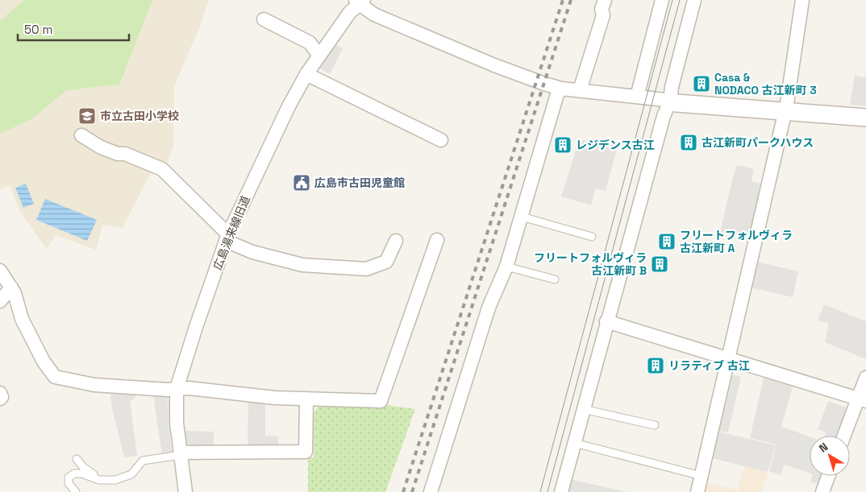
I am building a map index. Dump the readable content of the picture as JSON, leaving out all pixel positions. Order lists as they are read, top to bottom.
{
  "streets": {
    "street": ["広島湯来線旧道"]
  },
  "places": {
    "building": [
      "Casa & NODACO 古江新町 3",
      "古江新町パークハウス",
      "レジデンス古江",
      "フリートフォルヴィラ 古江新町 A",
      "フリートフォルヴィラ 古江新町 B",
      "リラティブ 古江"
    ],
    "school or university": ["市立古田小学校"],
    "public building": ["広島市古田児童館"]
  },
  "scale_bar": "50 m",
  "north": "top left"
}
